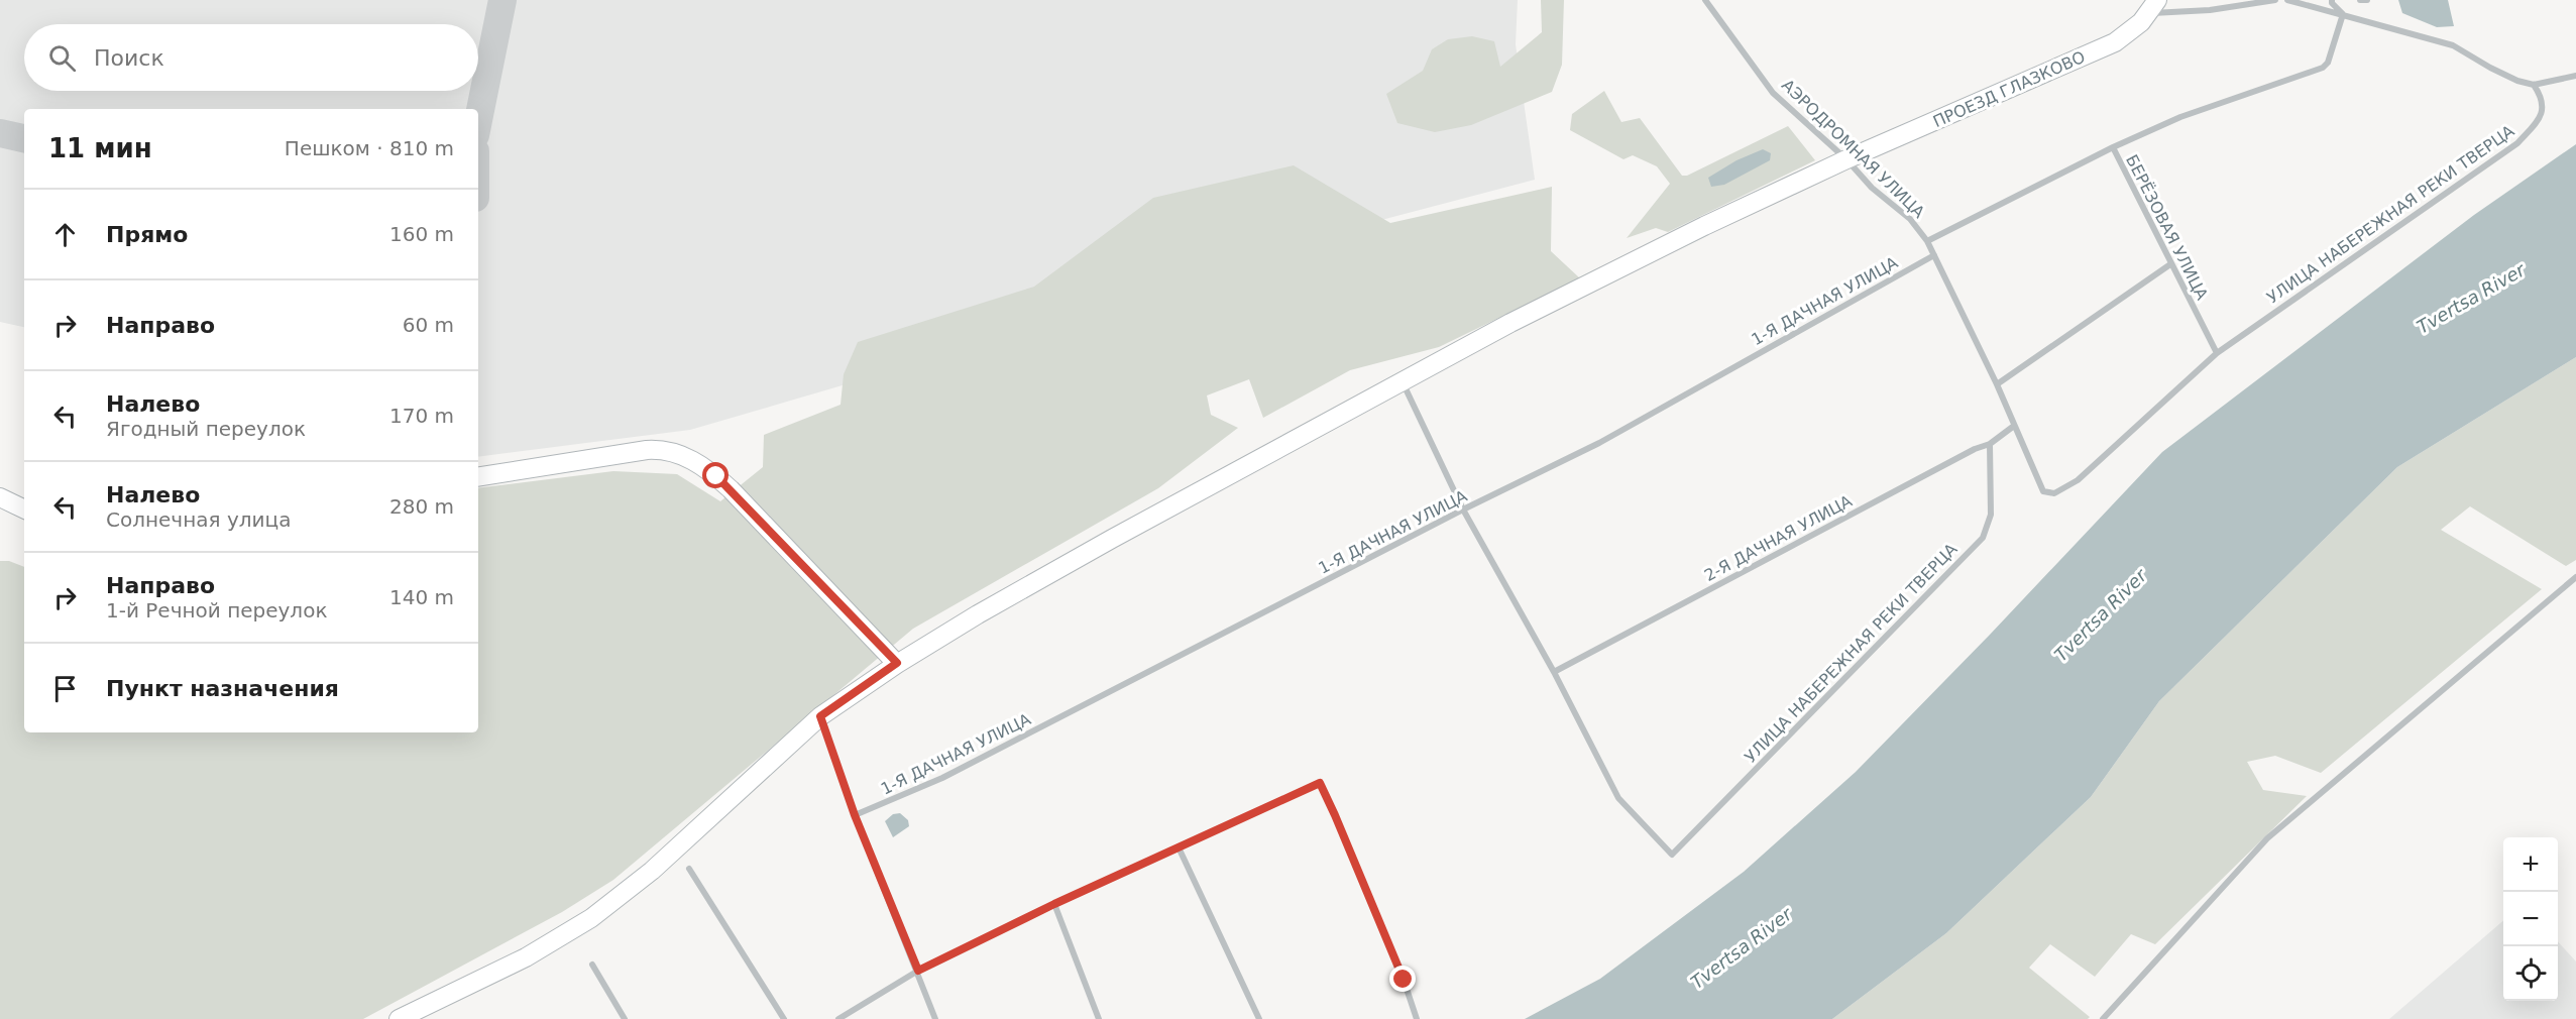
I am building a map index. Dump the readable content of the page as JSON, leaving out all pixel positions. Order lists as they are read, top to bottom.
{
  "streets": {
    "main road": ["ПРОЕЗД ГЛАЗКОВО"],
    "street": [
      "АЭРОДРОМНАЯ УЛИЦА",
      "УЛИЦА НАБЕРЕЖНАЯ РЕКИ ТВЕРЦА",
      "БЕРЁЗОВАЯ УЛИЦА",
      "1-Я ДАЧНАЯ УЛИЦА",
      "2-Я ДАЧНАЯ УЛИЦА"
    ]
  },
  "crossings": [
    ["ПРОЕЗД ГЛАЗКОВО", "АЭРОДРОМНАЯ УЛИЦА"],
    ["АЭРОДРОМНАЯ УЛИЦА", "УЛИЦА НАБЕРЕЖНАЯ РЕКИ ТВЕРЦА"],
    ["АЭРОДРОМНАЯ УЛИЦА", "БЕРЁЗОВАЯ УЛИЦА"],
    ["АЭРОДРОМНАЯ УЛИЦА", "1-Я ДАЧНАЯ УЛИЦА"],
    ["АЭРОДРОМНАЯ УЛИЦА", "2-Я ДАЧНАЯ УЛИЦА"],
    ["УЛИЦА НАБЕРЕЖНАЯ РЕКИ ТВЕРЦА", "БЕРЁЗОВАЯ УЛИЦА"],
    ["УЛИЦА НАБЕРЕЖНАЯ РЕКИ ТВЕРЦА", "2-Я ДАЧНАЯ УЛИЦА"]
  ],
  "water": ["Tvertsa River"],
  "page": {
    "search": "Поиск",
    "heading": ["11 мин", "Пешком · 810 m"],
    "list": [
      ["Прямо", "160 m"],
      ["Направо", "60 m"],
      ["Налево", "Ягодный переулок", "170 m"],
      ["Налево", "Солнечная улица", "280 m"],
      ["Направо", "1-й Речной переулок", "140 m"],
      "Пункт назначения"
    ],
    "map_buttons": ["+", "−"]
  }
}
